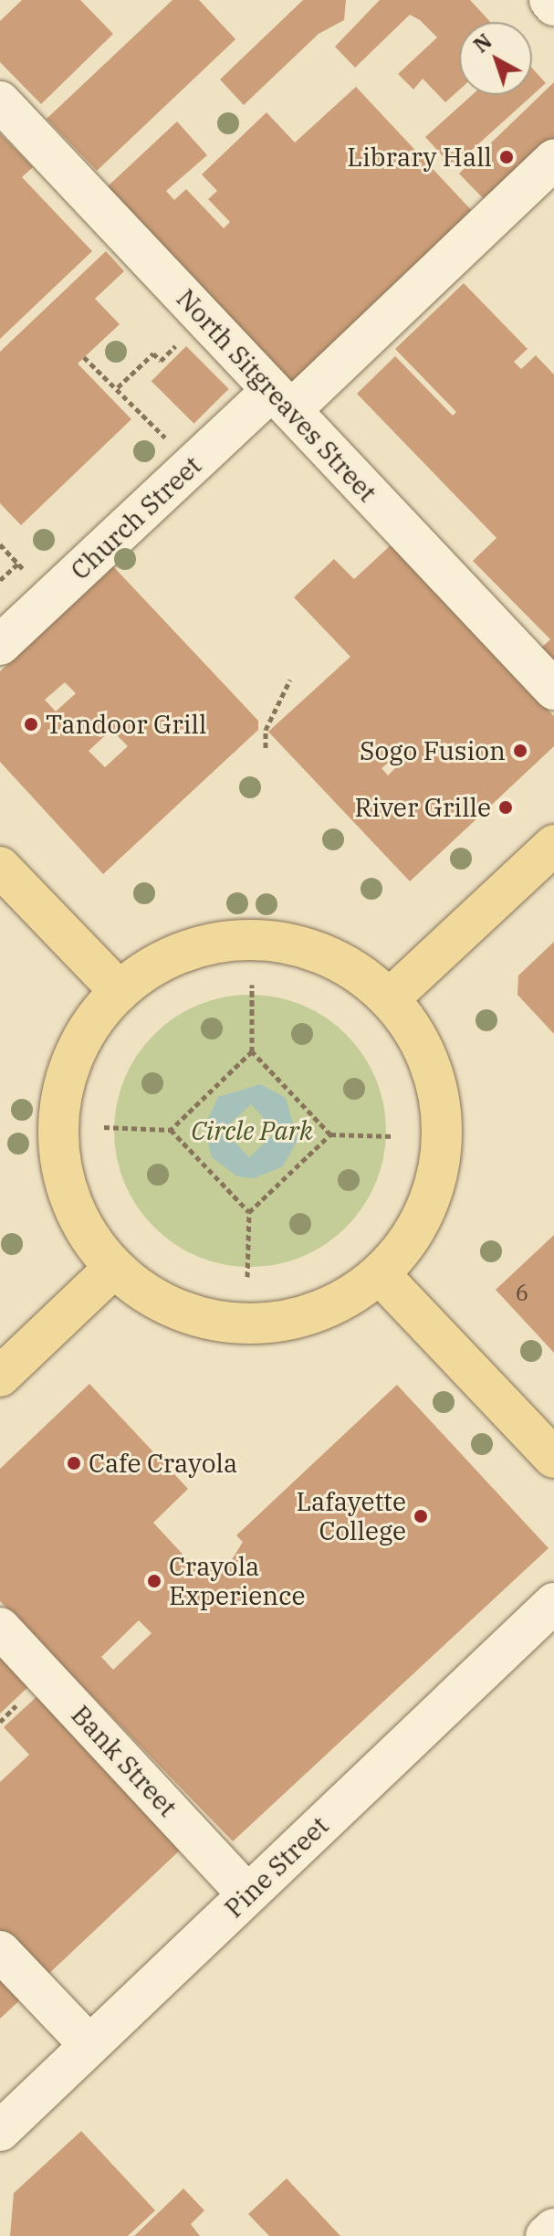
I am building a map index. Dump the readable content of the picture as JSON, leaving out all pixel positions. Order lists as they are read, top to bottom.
{
  "streets": {
    "street": [
      "North Sitgreaves Street",
      "Church Street",
      "Bank Street",
      "Pine Street"
    ]
  },
  "crossings": [
    ["North Sitgreaves Street", "Church Street"],
    ["Bank Street", "Pine Street"]
  ],
  "parks": ["Circle Park"],
  "places": [
    "Library Hall",
    "Tandoor Grill",
    "Sogo Fusion",
    "River Grille",
    "Cafe Crayola",
    "Lafayette College",
    "Crayola Experience"
  ],
  "house_numbers": ["6"],
  "north": "top left"
}
